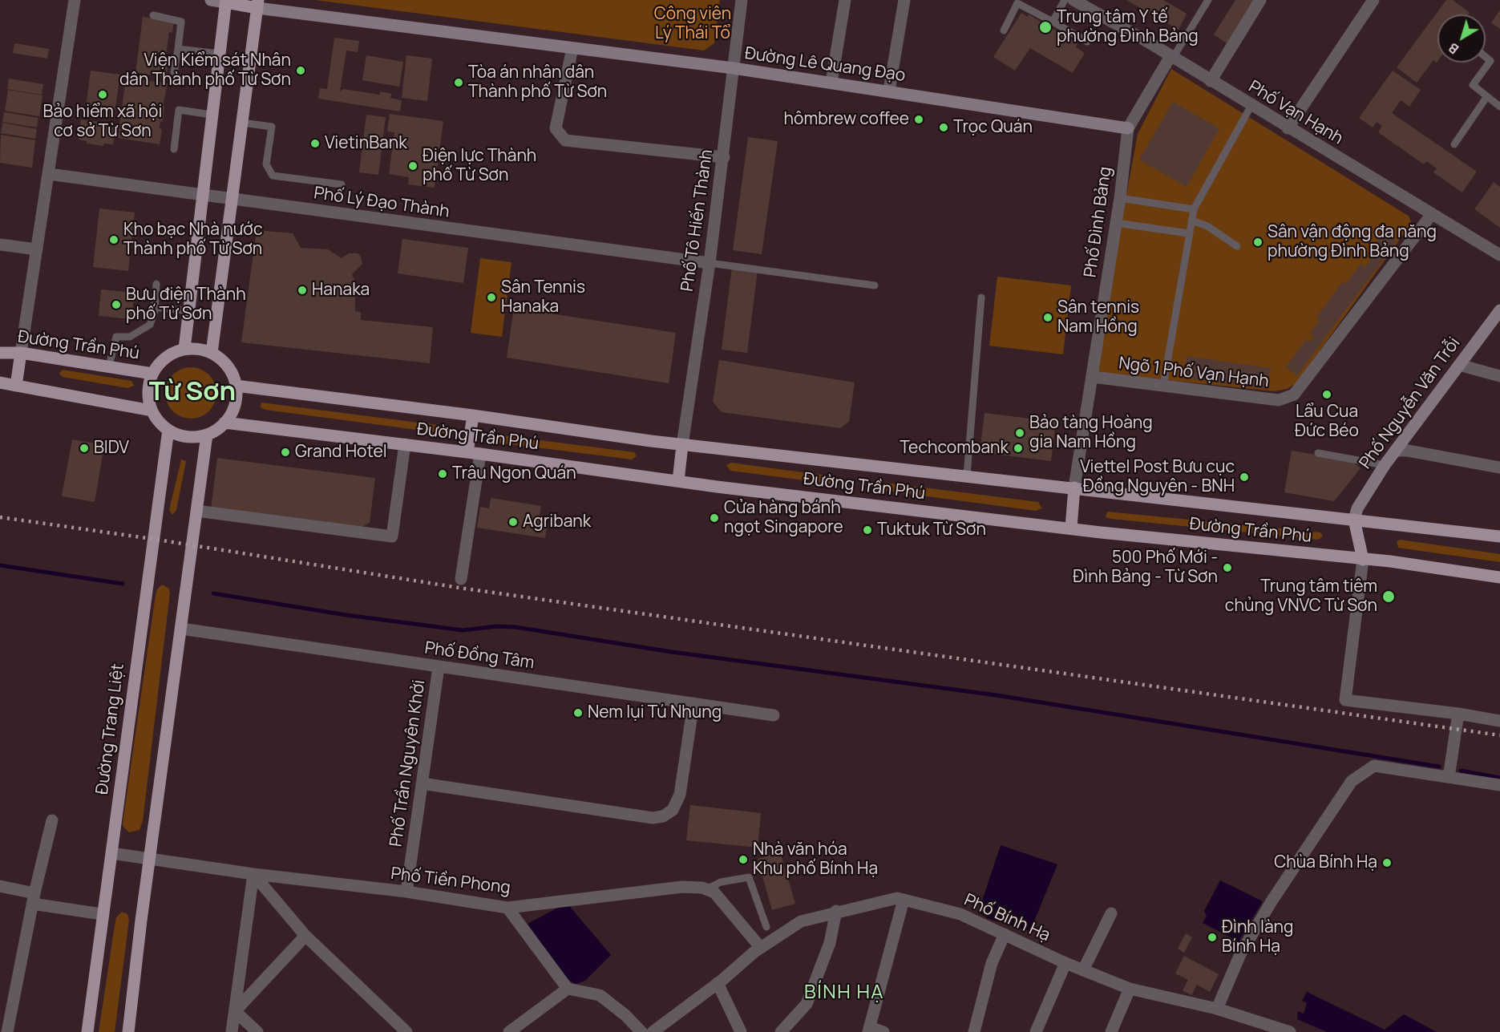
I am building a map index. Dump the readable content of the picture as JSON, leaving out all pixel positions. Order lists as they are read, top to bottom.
{
  "streets": {
    "main road": [
      "Đường Lê Quang Đạo",
      "Đường Trần Phú",
      "Phố Nguyễn Văn Trỗi",
      "Đường Trang Liệt"
    ],
    "street": [
      "Phố Vạn Hạnh",
      "Phố Lý Đạo Thành",
      "Phố Tô Hiến Thành",
      "Phố Đình Bảng",
      "Ngõ 1 Phố Vạn Hạnh",
      "Phố Đồng Tâm",
      "Phố Trần Nguyên Khởi",
      "Phố Tiền Phong",
      "Phố Bính Hạ"
    ]
  },
  "crossings": [
    ["Đường Lê Quang Đạo", "Phố Tô Hiến Thành"],
    ["Đường Lê Quang Đạo", "Phố Đình Bảng"],
    ["Phố Vạn Hạnh", "Phố Đình Bảng"],
    ["Phố Vạn Hạnh", "Ngõ 1 Phố Vạn Hạnh"],
    ["Phố Lý Đạo Thành", "Phố Tô Hiến Thành"],
    ["Phố Tô Hiến Thành", "Đường Trần Phú"],
    ["Phố Đình Bảng", "Đường Trần Phú"],
    ["Phố Đình Bảng", "Ngõ 1 Phố Vạn Hạnh"],
    ["Đường Trần Phú", "Phố Nguyễn Văn Trỗi"],
    ["Đường Trần Phú", "Đường Trang Liệt"],
    ["Phố Đồng Tâm", "Phố Trần Nguyên Khởi"],
    ["Đường Trang Liệt", "Phố Tiền Phong"],
    ["Phố Trần Nguyên Khởi", "Phố Tiền Phong"]
  ],
  "districts": ["Từ Sơn", "BÍNH HẠ"],
  "parks": ["Công viên Lý Thái Tổ"],
  "places": [
    "Trung tâm Y tế phường Đình Bảng",
    "Viện Kiểm sát Nhân dân Thành phố Từ Sơn",
    "Tòa án nhân dân Thành phố Từ Sơn",
    "Bảo hiểm xã hội cơ sở Từ Sơn",
    "hômbrew coffee",
    "Trọc Quán",
    "VietinBank",
    "Điện lực Thành phố Từ Sơn",
    "Kho bạc Nhà nước Thành phố Từ Sơn",
    "Sân vận động đa năng phường Đình Bảng",
    "Hanaka",
    "Sân Tennis Hanaka",
    "Bưu điện Thành phố Từ Sơn",
    "Sân tennis Nam Hồng",
    "Lẩu Cua Đức Béo",
    "Bảo tàng Hoàng gia Nam Hồng",
    "BIDV",
    "Techcombank",
    "Grand Hotel",
    "Trâu Ngon Quán",
    "Viettel Post Bưu cục Đồng Nguyên - BNH",
    "Cửa hàng bánh ngọt Singapore",
    "Agribank",
    "Tuktuk Từ Sơn",
    "500 Phố Mới - Đình Bảng - Từ Sơn",
    "Trung tâm tiêm chủng VNVC Từ Sơn",
    "Nem lụi Tú Nhung",
    "Nhà văn hóa Khu phố Bính Hạ",
    "Chùa Bính Hạ",
    "Đình làng Bính Hạ"
  ],
  "north": "bottom left"
}
